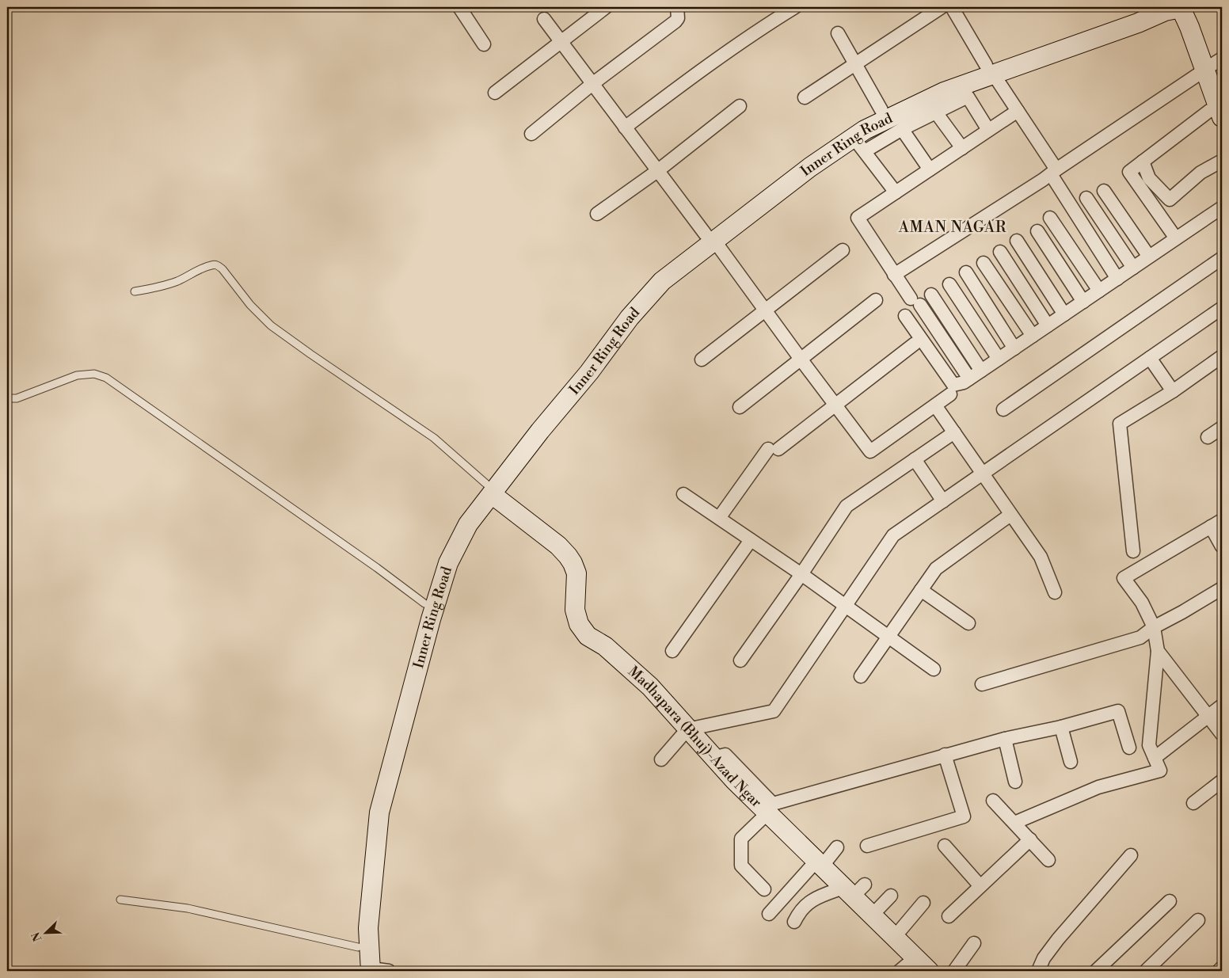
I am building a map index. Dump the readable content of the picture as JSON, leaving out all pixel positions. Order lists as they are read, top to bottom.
{
  "streets": {
    "main road": ["Inner Ring Road", "Madhapara (Bhuj)-Azad Ngar"]
  },
  "crossings": [
    ["Inner Ring Road", "Madhapara (Bhuj)-Azad Ngar"]
  ],
  "districts": ["AMAN NAGAR"],
  "north": "bottom left"
}
